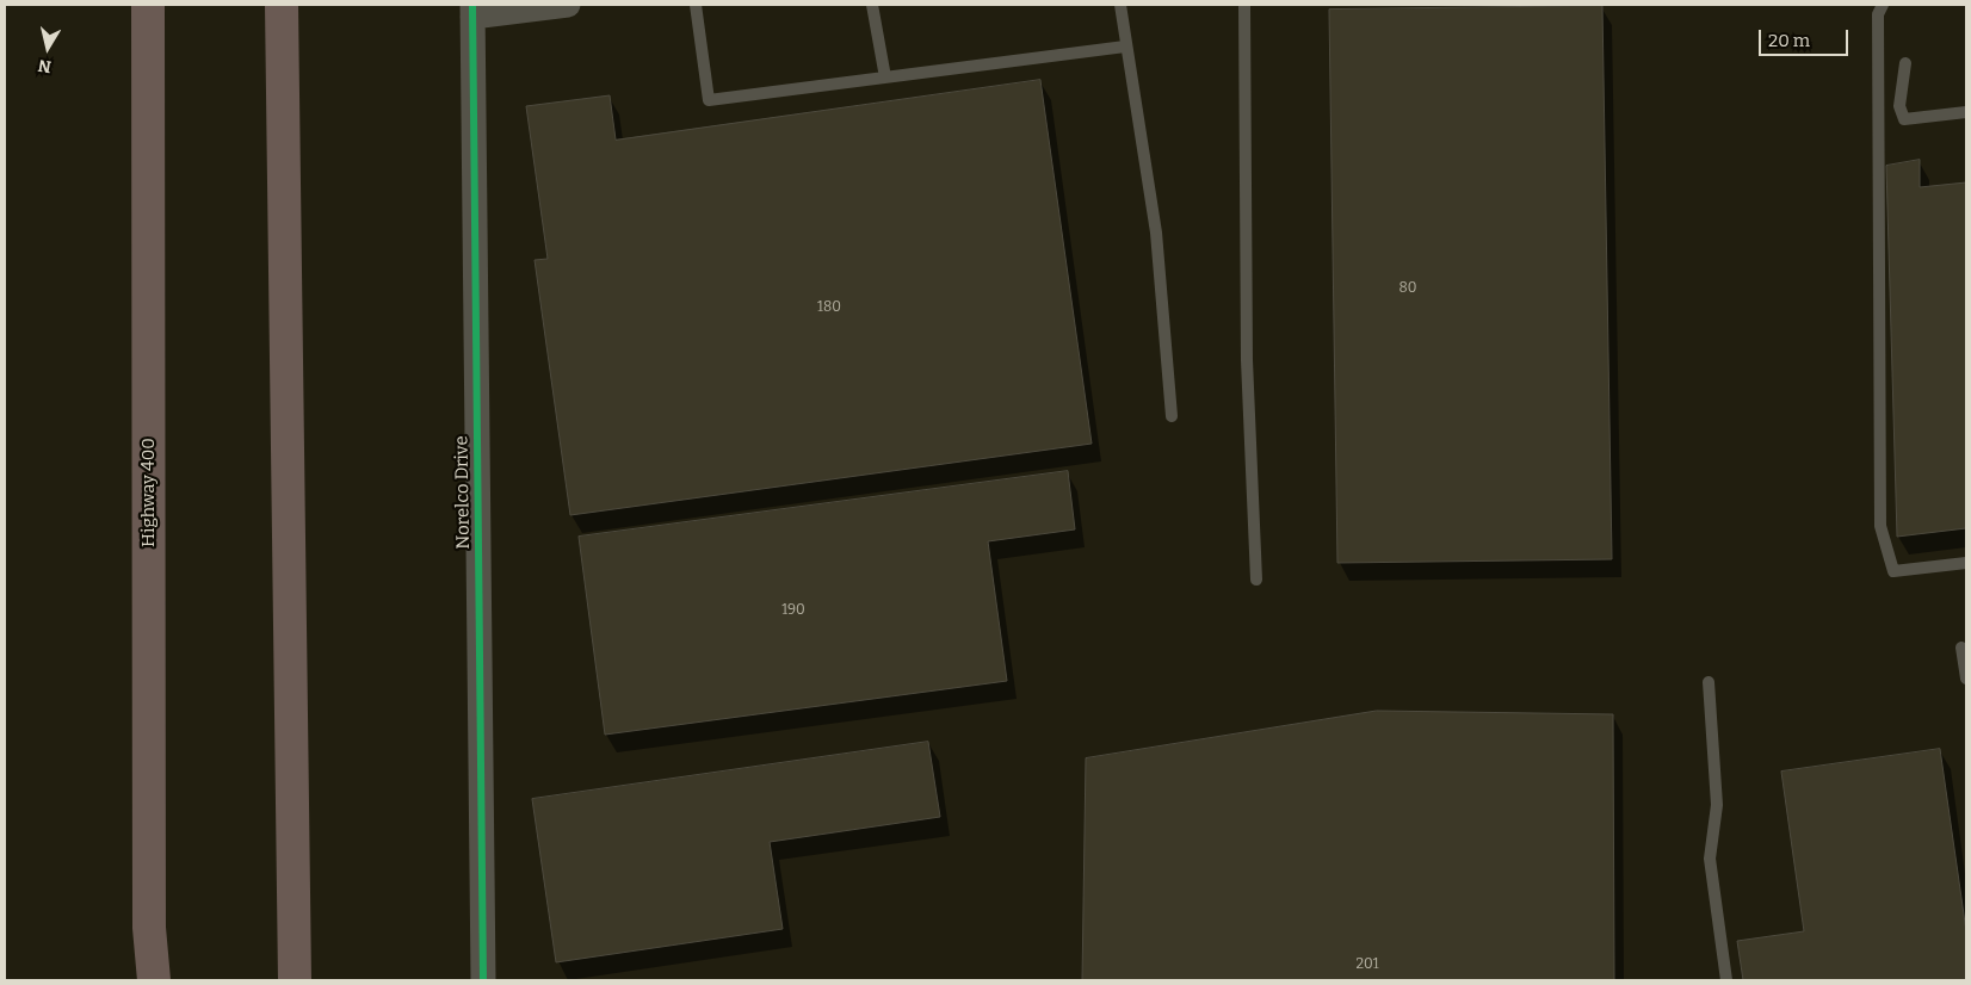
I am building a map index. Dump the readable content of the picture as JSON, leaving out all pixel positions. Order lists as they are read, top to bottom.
{
  "streets": {
    "highway": ["Highway 400"],
    "street": ["Norelco Drive"]
  },
  "house_numbers": [
    "80",
    "180",
    "190",
    "201"
  ],
  "scale_bar": "20 m",
  "north": "bottom"
}
